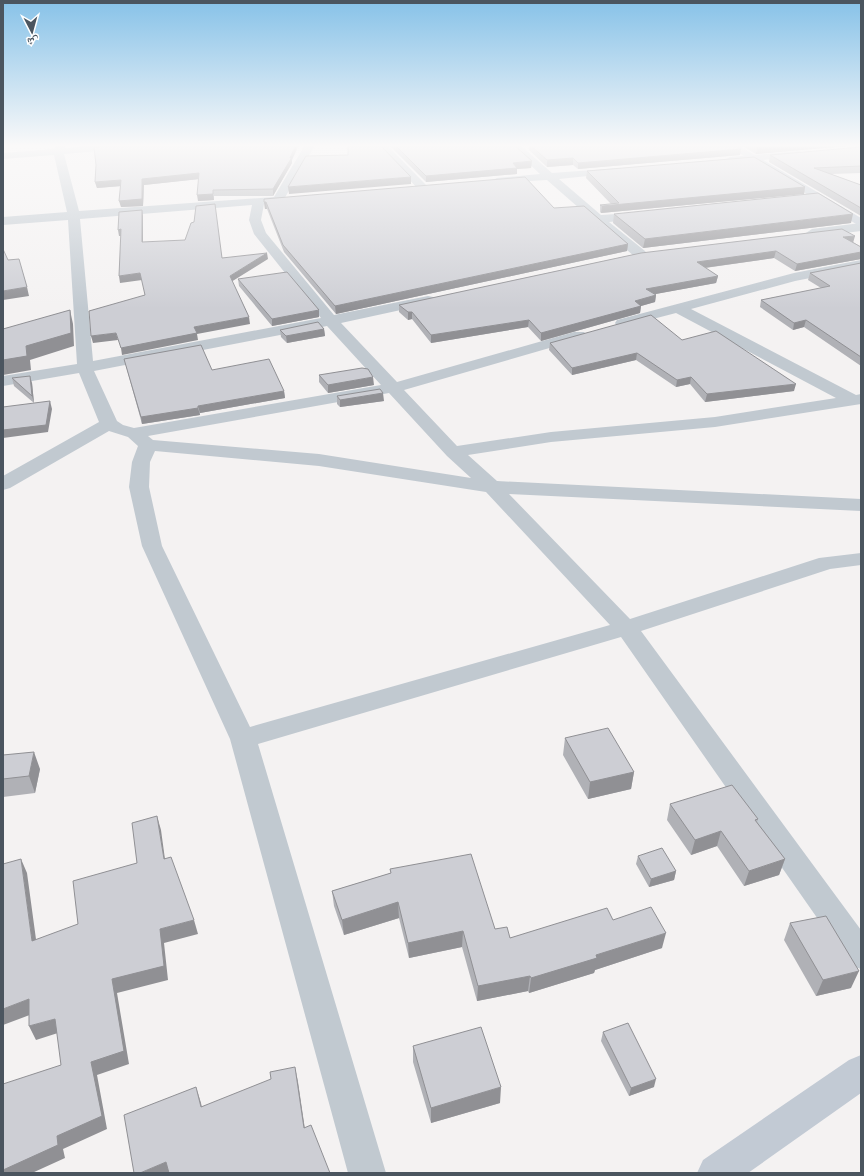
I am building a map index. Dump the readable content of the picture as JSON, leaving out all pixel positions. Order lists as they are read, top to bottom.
{
  "north": "bottom"
}
